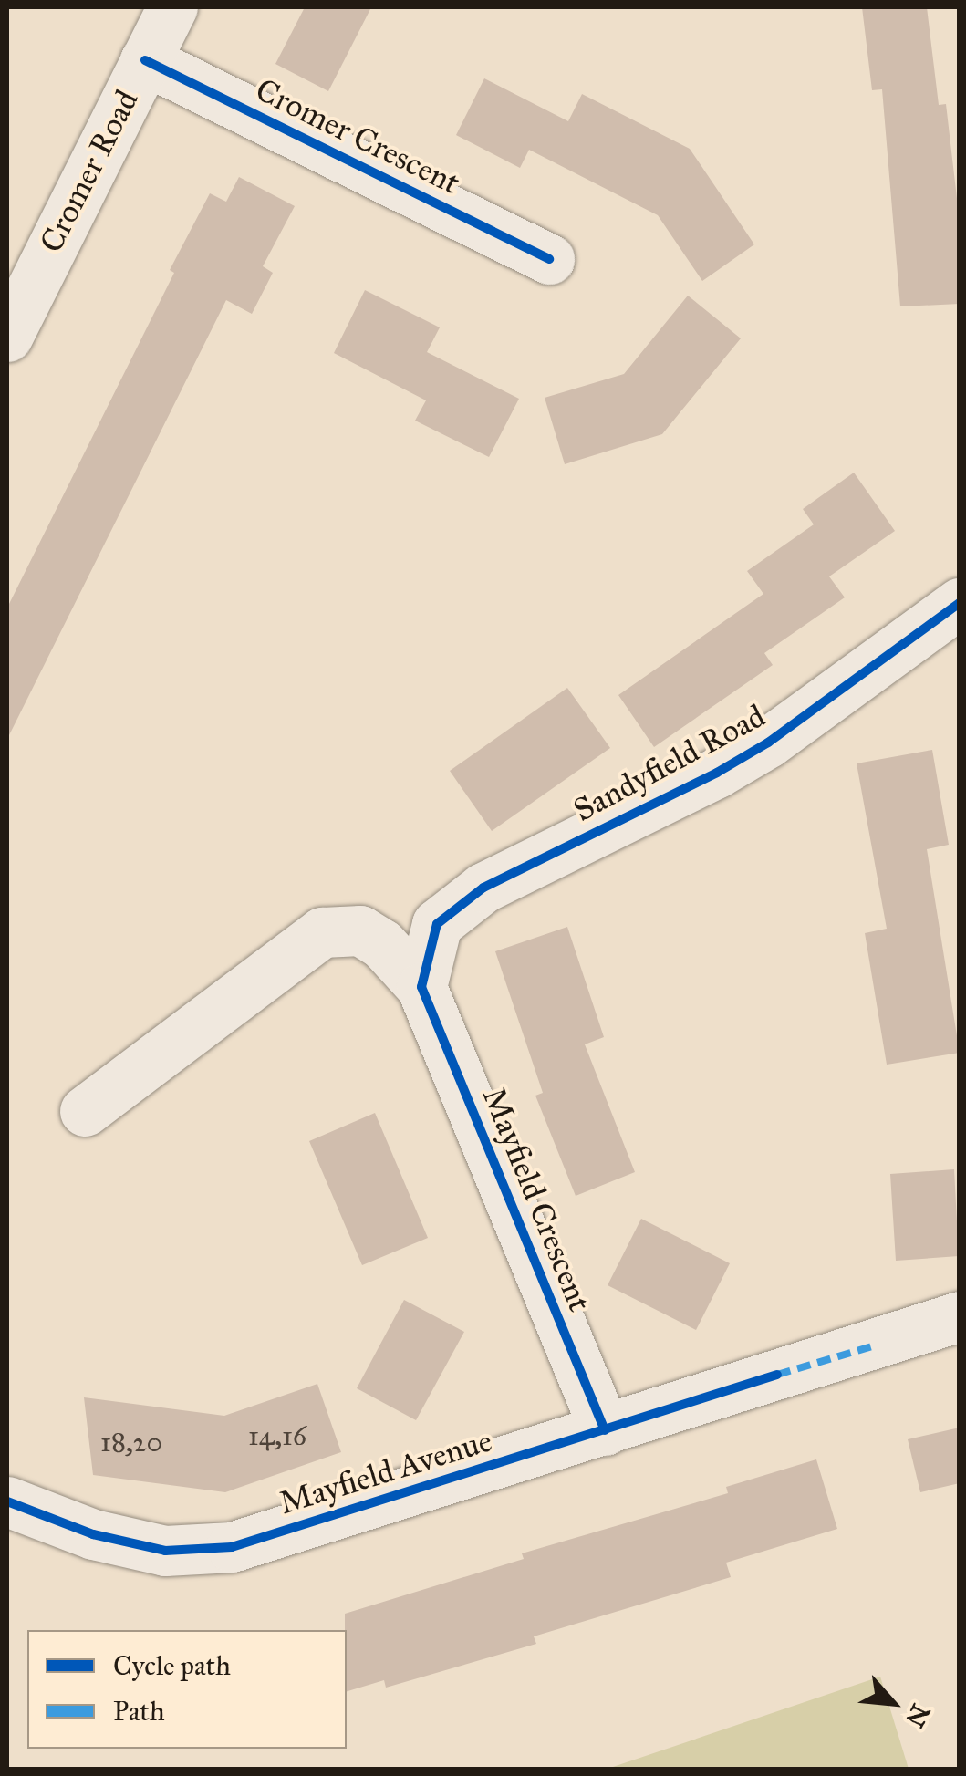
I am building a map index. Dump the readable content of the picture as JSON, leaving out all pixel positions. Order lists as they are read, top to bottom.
{
  "streets": {
    "street": [
      "Cromer Crescent",
      "Cromer Road",
      "Sandyfield Road",
      "Mayfield Crescent",
      "Mayfield Avenue"
    ]
  },
  "crossings": [
    ["Cromer Crescent", "Cromer Road"],
    ["Sandyfield Road", "Mayfield Crescent"],
    ["Mayfield Crescent", "Mayfield Avenue"]
  ],
  "house_numbers": ["14,16", "18,20"],
  "legend": ["Cycle path", "Path"],
  "north": "bottom right"
}
